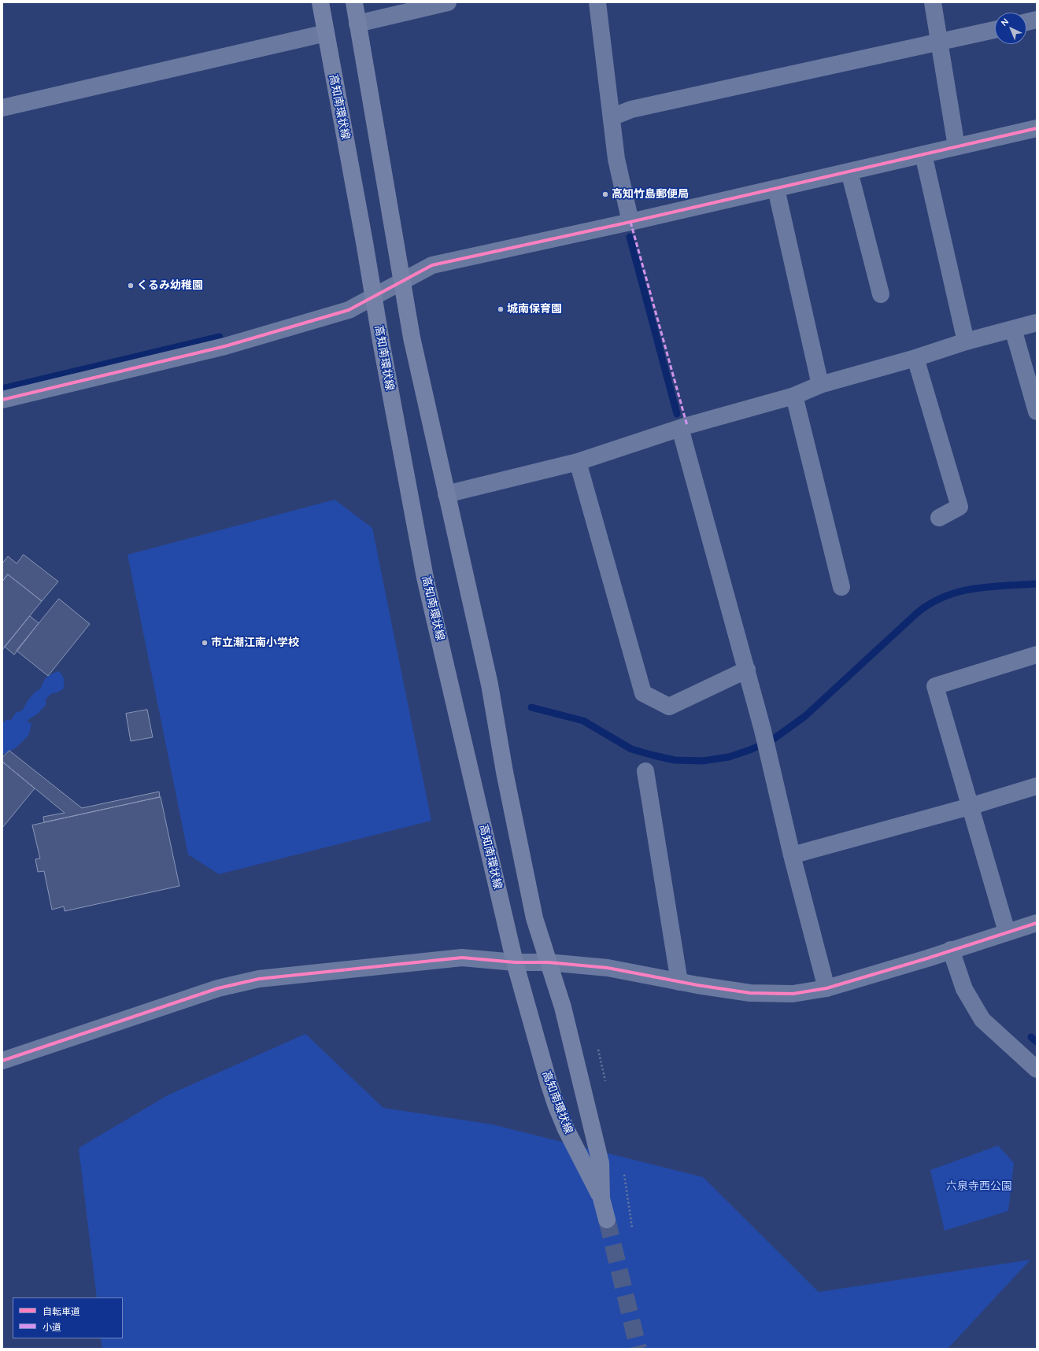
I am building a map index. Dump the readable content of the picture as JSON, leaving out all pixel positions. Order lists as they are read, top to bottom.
{
  "streets": {
    "main road": ["高知南環状線"]
  },
  "parks": ["六泉寺西公園"],
  "places": [
    "高知竹島郵便局",
    "くるみ幼稚園",
    "城南保育園",
    "市立潮江南小学校"
  ],
  "legend": ["自転車道", "小道"],
  "north": "top left"
}
